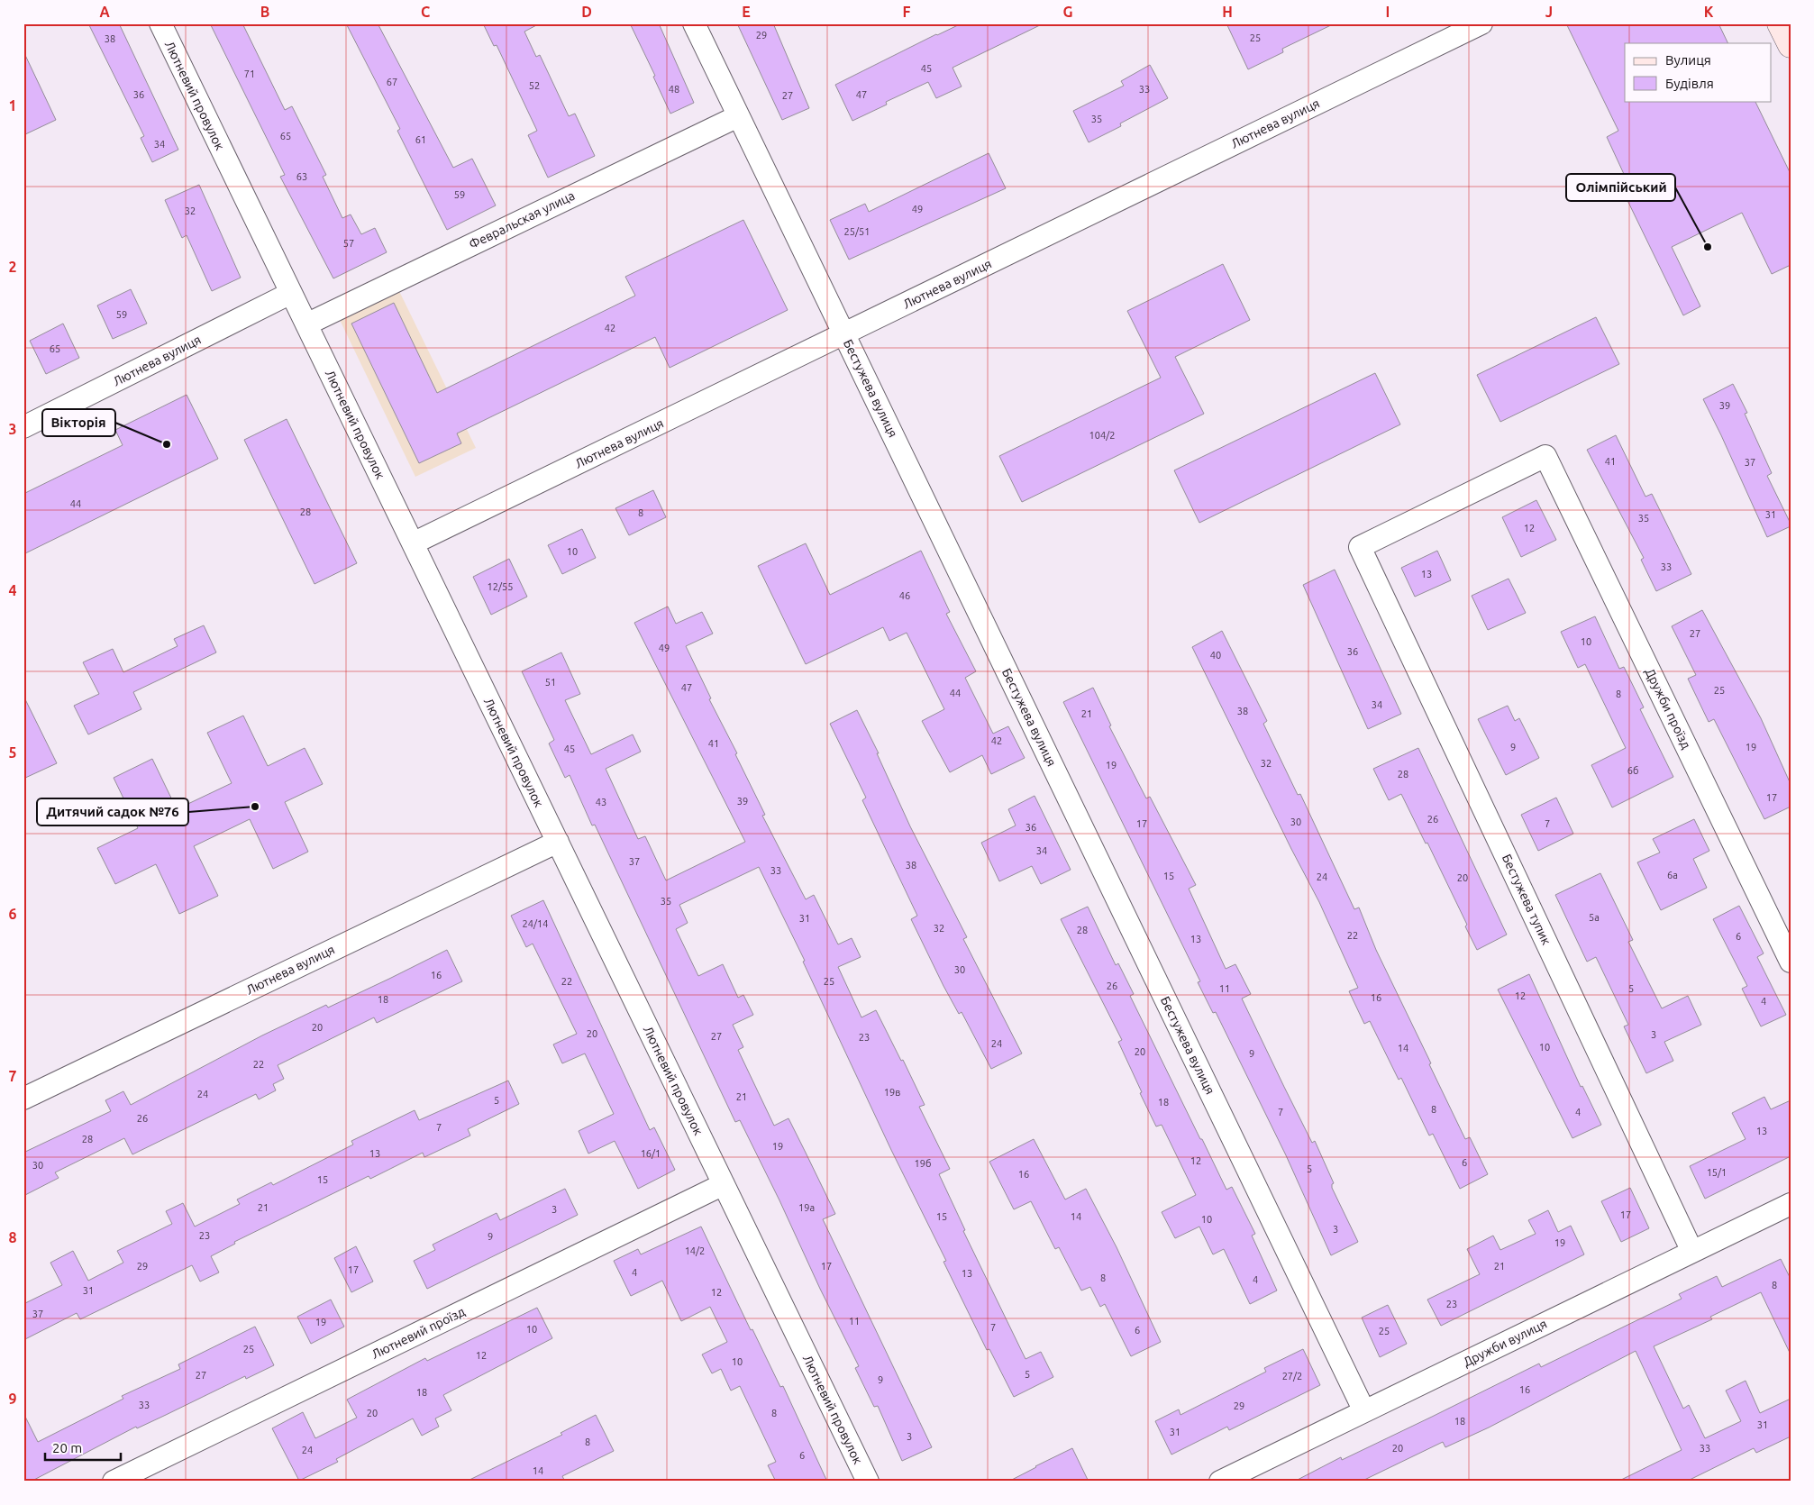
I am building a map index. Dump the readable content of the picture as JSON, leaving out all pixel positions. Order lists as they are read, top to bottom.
{
  "streets": {
    "street": [
      "Лютневий провулок",
      "Лютнева вулиця",
      "Февральская улица",
      "Бестужева вулиця",
      "Дружби проїзд",
      "Бестужева тупик",
      "Лютневий проїзд",
      "Дружби вулиця"
    ]
  },
  "crossings": [
    ["Лютневий провулок", "Лютнева вулиця"],
    ["Лютневий провулок", "Февральская улица"],
    ["Лютневий провулок", "Лютневий проїзд"],
    ["Лютнева вулиця", "Бестужева вулиця"],
    ["Февральская улица", "Бестужева вулиця"],
    ["Бестужева вулиця", "Дружби вулиця"],
    ["Дружби проїзд", "Бестужева тупик"],
    ["Бестужева тупик", "Дружби вулиця"]
  ],
  "places": ["Олімпійський", "Вікторія", "Дитячий садок №76"],
  "house_numbers": [
    "29",
    "25",
    "38",
    "45",
    "71",
    "67",
    "52",
    "48",
    "33",
    "36",
    "47",
    "27",
    "35",
    "65",
    "61",
    "34",
    "63",
    "59",
    "49",
    "32",
    "25/51",
    "57",
    "59",
    "42",
    "65",
    "39",
    "104/2",
    "41",
    "37",
    "44",
    "28",
    "8",
    "31",
    "35",
    "12",
    "10",
    "33",
    "13",
    "12/55",
    "46",
    "27",
    "10",
    "49",
    "36",
    "40",
    "51",
    "47",
    "25",
    "44",
    "8",
    "34",
    "38",
    "21",
    "42",
    "41",
    "9",
    "19",
    "45",
    "32",
    "19",
    "6б",
    "28",
    "17",
    "39",
    "43",
    "26",
    "30",
    "17",
    "7",
    "36",
    "34",
    "37",
    "38",
    "33",
    "6а",
    "15",
    "24",
    "20",
    "35",
    "5а",
    "31",
    "24/14",
    "32",
    "28",
    "22",
    "6",
    "13",
    "30",
    "16",
    "22",
    "25",
    "26",
    "11",
    "5",
    "12",
    "16",
    "18",
    "4",
    "20",
    "20",
    "3",
    "27",
    "23",
    "24",
    "10",
    "14",
    "20",
    "9",
    "22",
    "19в",
    "24",
    "21",
    "5",
    "18",
    "8",
    "7",
    "4",
    "26",
    "7",
    "13",
    "28",
    "19",
    "13",
    "16/1",
    "12",
    "6",
    "19б",
    "30",
    "5",
    "15/1",
    "16",
    "15",
    "21",
    "19а",
    "3",
    "17",
    "15",
    "14",
    "10",
    "3",
    "23",
    "9",
    "19",
    "14/2",
    "29",
    "17",
    "21",
    "17",
    "4",
    "13",
    "8",
    "4",
    "8",
    "31",
    "12",
    "23",
    "37",
    "11",
    "19",
    "7",
    "10",
    "6",
    "25",
    "25",
    "12",
    "10",
    "5",
    "27",
    "27/2",
    "9",
    "16",
    "18",
    "33",
    "29",
    "20",
    "8",
    "18",
    "31",
    "31",
    "3",
    "8",
    "20",
    "33",
    "24",
    "6",
    "14"
  ],
  "legend": ["Вулиця", "Будівля"],
  "scale_bar": "20 m",
  "grid": {
    "columns": [
      "A",
      "B",
      "C",
      "D",
      "E",
      "F",
      "G",
      "H",
      "I",
      "J",
      "K"
    ],
    "rows": [
      "1",
      "2",
      "3",
      "4",
      "5",
      "6",
      "7",
      "8",
      "9"
    ]
  }
}
